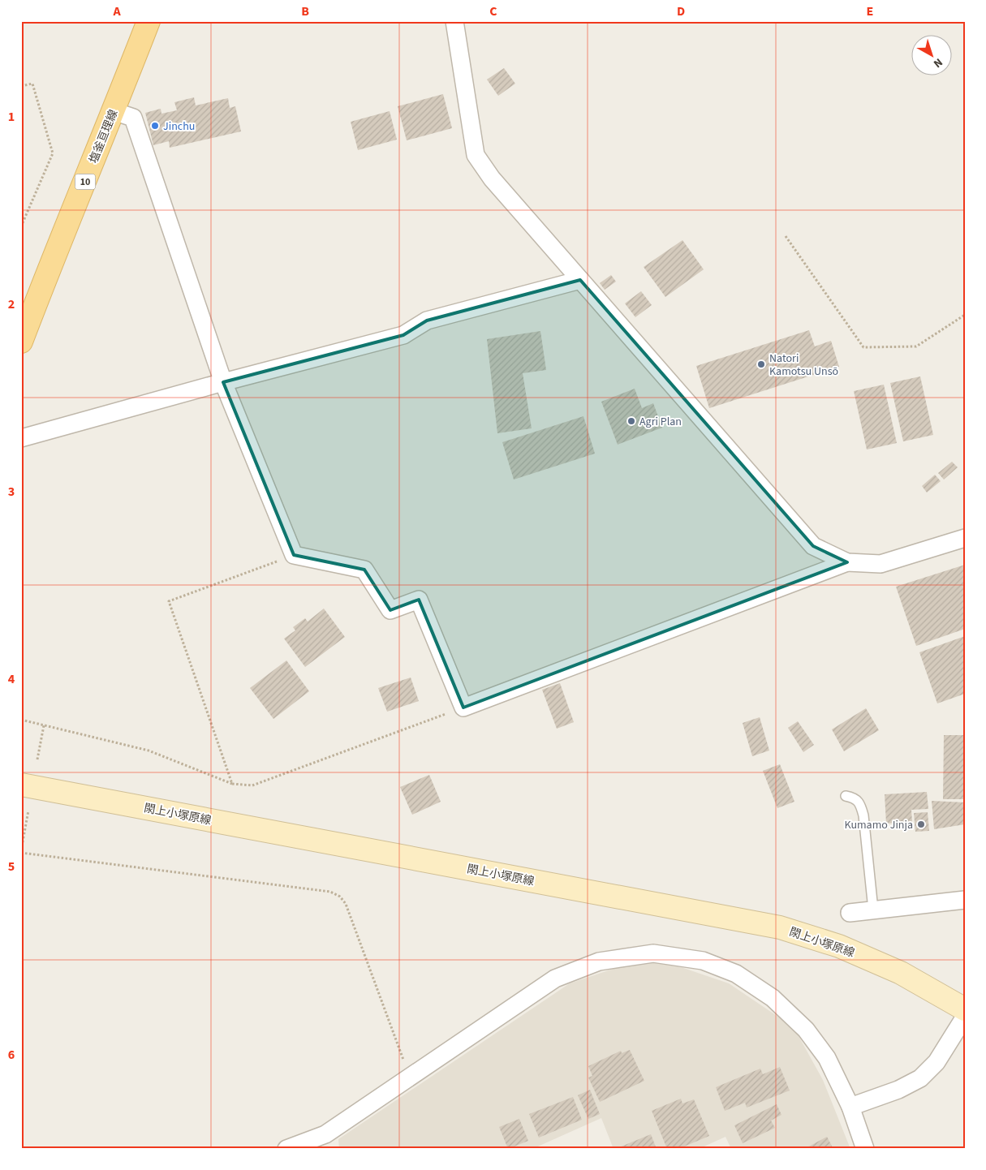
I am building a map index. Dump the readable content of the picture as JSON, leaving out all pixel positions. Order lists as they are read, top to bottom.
{
  "streets": {
    "main road": ["塩釜亘理線", "10"],
    "street": ["閖上小塚原線"]
  },
  "places": [
    "Jinchu",
    "Natori Kamotsu Unsō",
    "Agri Plan",
    "Kumamo Jinja"
  ],
  "north": "bottom right",
  "grid": {
    "columns": [
      "A",
      "B",
      "C",
      "D",
      "E"
    ],
    "rows": [
      "1",
      "2",
      "3",
      "4",
      "5",
      "6"
    ]
  }
}
